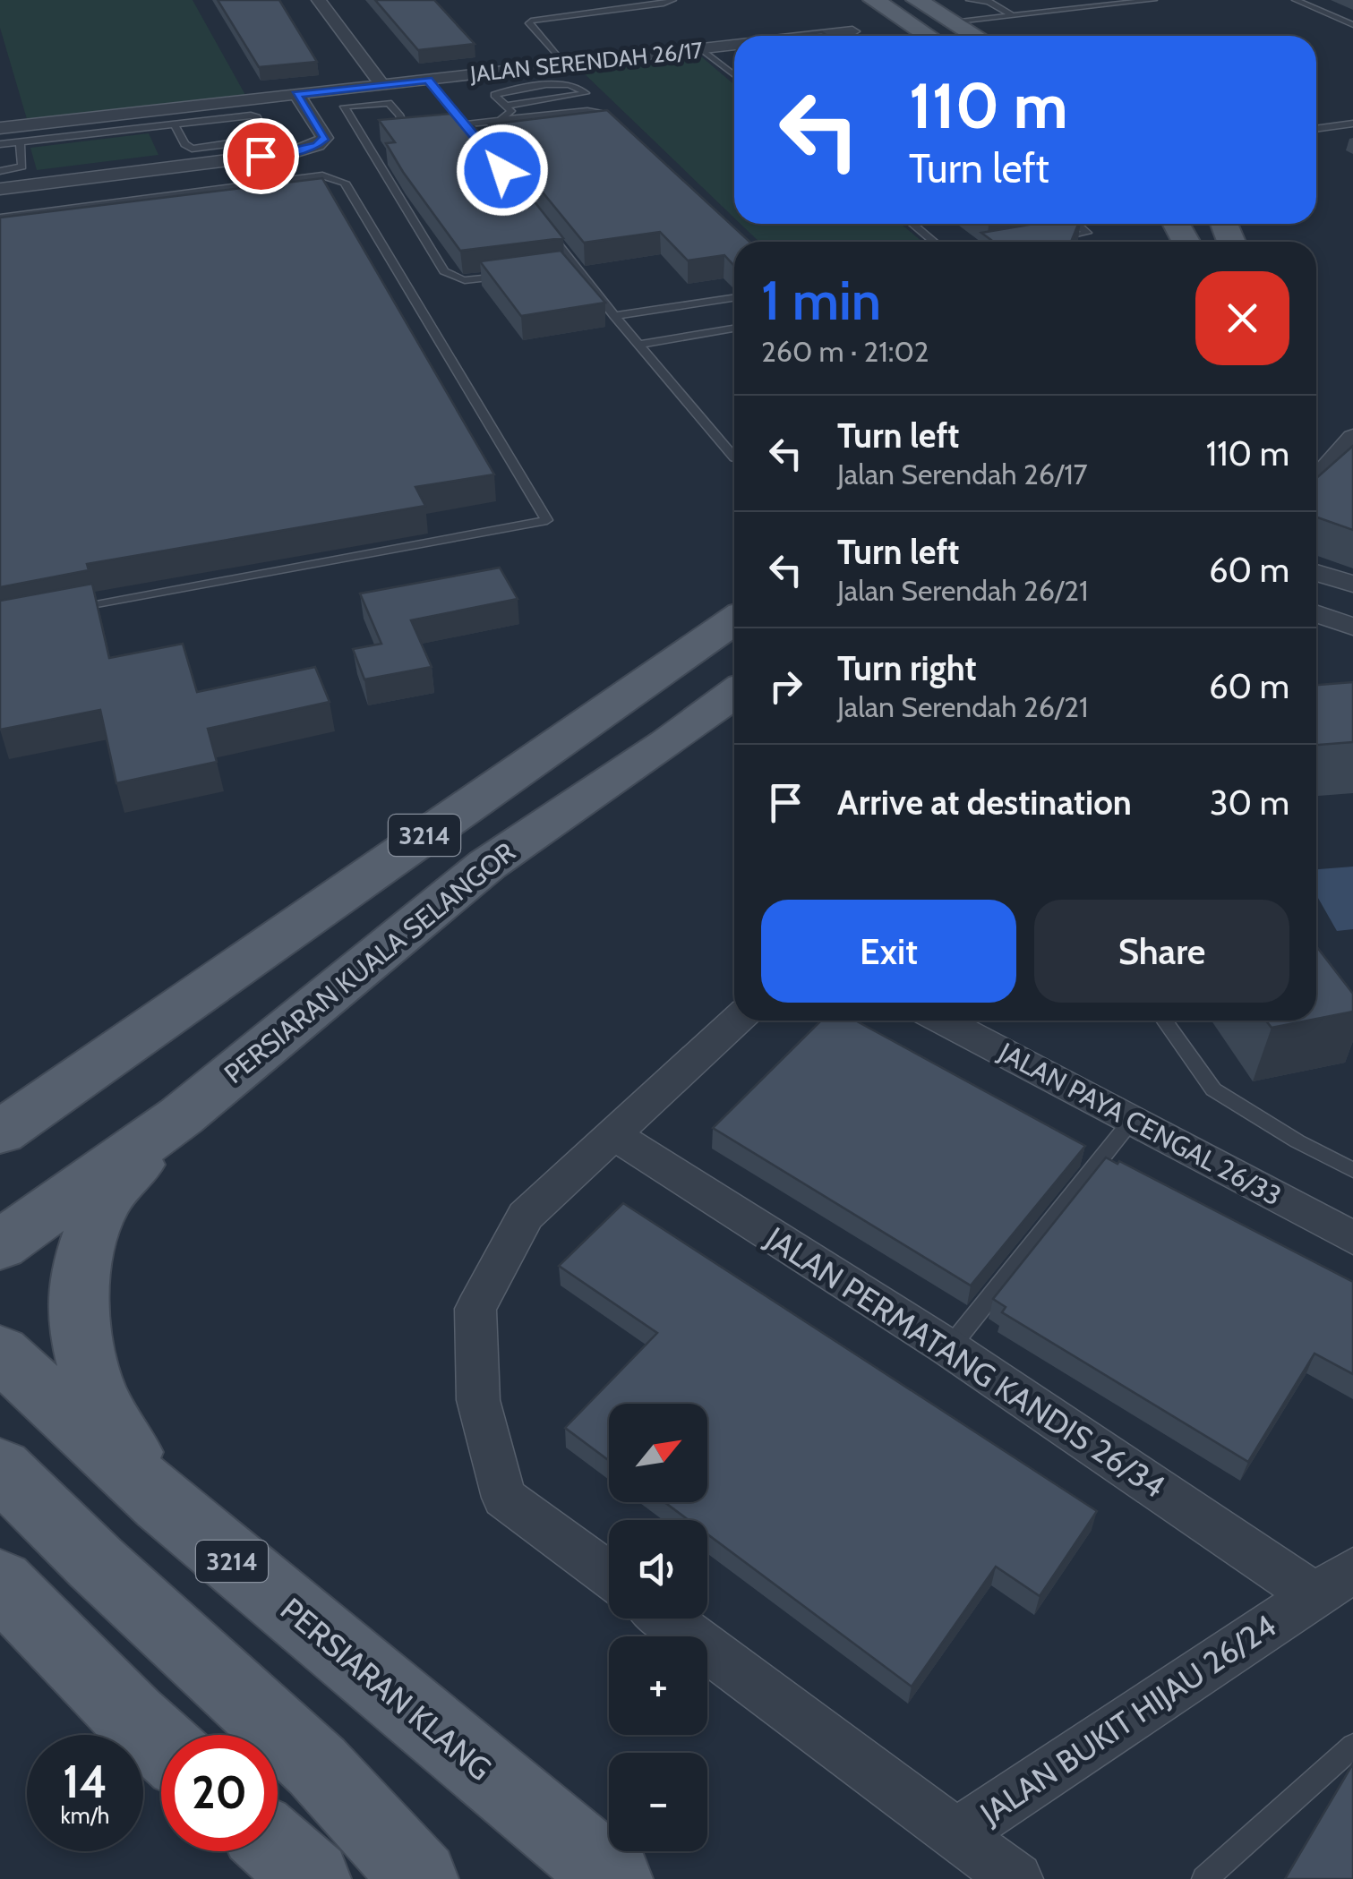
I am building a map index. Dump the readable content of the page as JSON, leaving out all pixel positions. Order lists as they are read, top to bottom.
{
  "streets": {
    "main road": ["3214", "PERSIARAN KUALA SELANGOR", "PERSIARAN KLANG"],
    "street": [
      "JALAN SERENDAH 26/17",
      "JALAN PAYA CENGAL 26/33",
      "JALAN PERMATANG KANDIS 26/34",
      "JALAN BUKIT HIJAU 26/24"
    ]
  },
  "crossings": [
    ["JALAN PERMATANG KANDIS 26/34", "JALAN BUKIT HIJAU 26/24"]
  ],
  "north": "top right",
  "page": {
    "turn": ["110 m", "Turn left"],
    "heading": ["1 min", "260 m · 21:02"],
    "list": [
      {
        "name": "Turn left",
        "note": "Jalan Serendah 26/17",
        "value": "110 m"
      },
      {
        "name": "Turn left",
        "note": "Jalan Serendah 26/21",
        "value": "60 m"
      },
      {
        "name": "Turn right",
        "note": "Jalan Serendah 26/21",
        "value": "60 m"
      },
      {
        "name": "Arrive at destination",
        "value": "30 m"
      }
    ],
    "buttons": ["Exit", "Share"],
    "map_buttons": ["+", "−"],
    "speed": "14 km/h",
    "limit": "20"
  }
}
